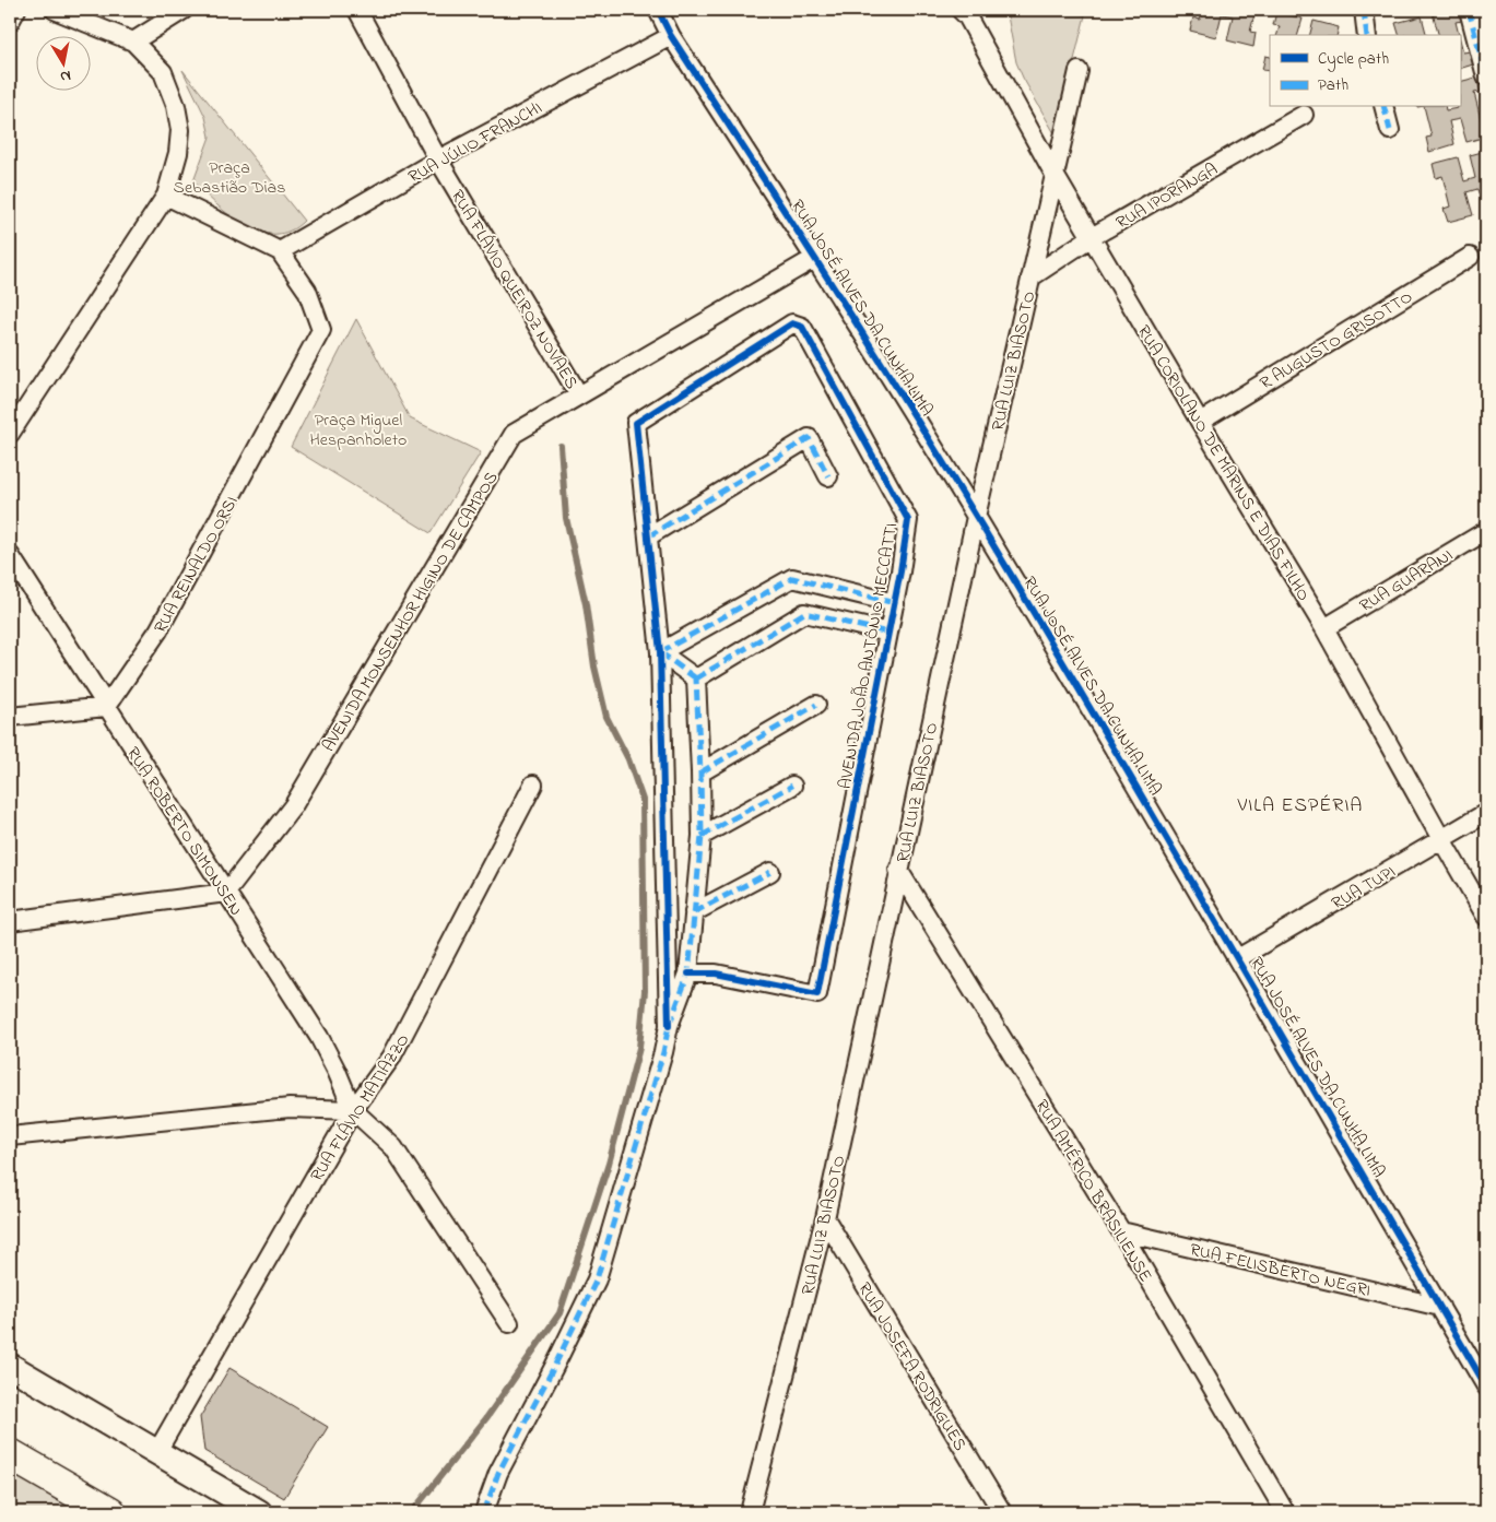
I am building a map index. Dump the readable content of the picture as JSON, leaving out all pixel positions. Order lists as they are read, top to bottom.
{
  "streets": {
    "street": [
      "RUA JÚLIO FRANCHI",
      "RUA IPORANGA",
      "RUA FLÁVIO QUEIROZ NOVAES",
      "RUA JOSÉ ALVES DA CUNHA LIMA",
      "R AUGUSTO GRISOTTO",
      "RUA LUIZ BIASOTO",
      "RUA CORIOLANO DE MARINS E DIAS FILHO",
      "RUA REINALDO ORSI",
      "RUA GUARANI",
      "AVENIDA MONSENHOR HIGINO DE CAMPOS",
      "AVENIDA JOÃO ANTÔNIO MECCATTI",
      "RUA ROBERTO SIMONSEN",
      "RUA TUPI",
      "RUA FLÁVIO MATIAZZO",
      "RUA AMÉRICO BRASILIENSE",
      "RUA FELISBERTO NEGRI",
      "RUA JOSEFA RODRIGUES"
    ]
  },
  "crossings": [
    ["RUA JÚLIO FRANCHI", "RUA FLÁVIO QUEIROZ NOVAES"],
    ["RUA JÚLIO FRANCHI", "RUA JOSÉ ALVES DA CUNHA LIMA"],
    ["RUA JÚLIO FRANCHI", "RUA REINALDO ORSI"],
    ["RUA IPORANGA", "RUA LUIZ BIASOTO"],
    ["RUA IPORANGA", "RUA CORIOLANO DE MARINS E DIAS FILHO"],
    ["RUA FLÁVIO QUEIROZ NOVAES", "AVENIDA MONSENHOR HIGINO DE CAMPOS"],
    ["RUA JOSÉ ALVES DA CUNHA LIMA", "RUA LUIZ BIASOTO"],
    ["RUA JOSÉ ALVES DA CUNHA LIMA", "AVENIDA MONSENHOR HIGINO DE CAMPOS"],
    ["RUA JOSÉ ALVES DA CUNHA LIMA", "RUA TUPI"],
    ["RUA JOSÉ ALVES DA CUNHA LIMA", "RUA FELISBERTO NEGRI"],
    ["R AUGUSTO GRISOTTO", "RUA CORIOLANO DE MARINS E DIAS FILHO"],
    ["RUA LUIZ BIASOTO", "RUA CORIOLANO DE MARINS E DIAS FILHO"],
    ["RUA LUIZ BIASOTO", "RUA AMÉRICO BRASILIENSE"],
    ["RUA LUIZ BIASOTO", "RUA JOSEFA RODRIGUES"],
    ["RUA CORIOLANO DE MARINS E DIAS FILHO", "RUA GUARANI"],
    ["RUA CORIOLANO DE MARINS E DIAS FILHO", "RUA TUPI"],
    ["RUA REINALDO ORSI", "RUA ROBERTO SIMONSEN"],
    ["AVENIDA MONSENHOR HIGINO DE CAMPOS", "RUA ROBERTO SIMONSEN"],
    ["RUA ROBERTO SIMONSEN", "RUA FLÁVIO MATIAZZO"],
    ["RUA AMÉRICO BRASILIENSE", "RUA FELISBERTO NEGRI"]
  ],
  "districts": ["VILA ESPÉRIA"],
  "parks": ["Praça Sebastião Dias", "Praça Miguel Hespanholeto"],
  "legend": ["Cycle path", "Path"],
  "north": "bottom"
}
